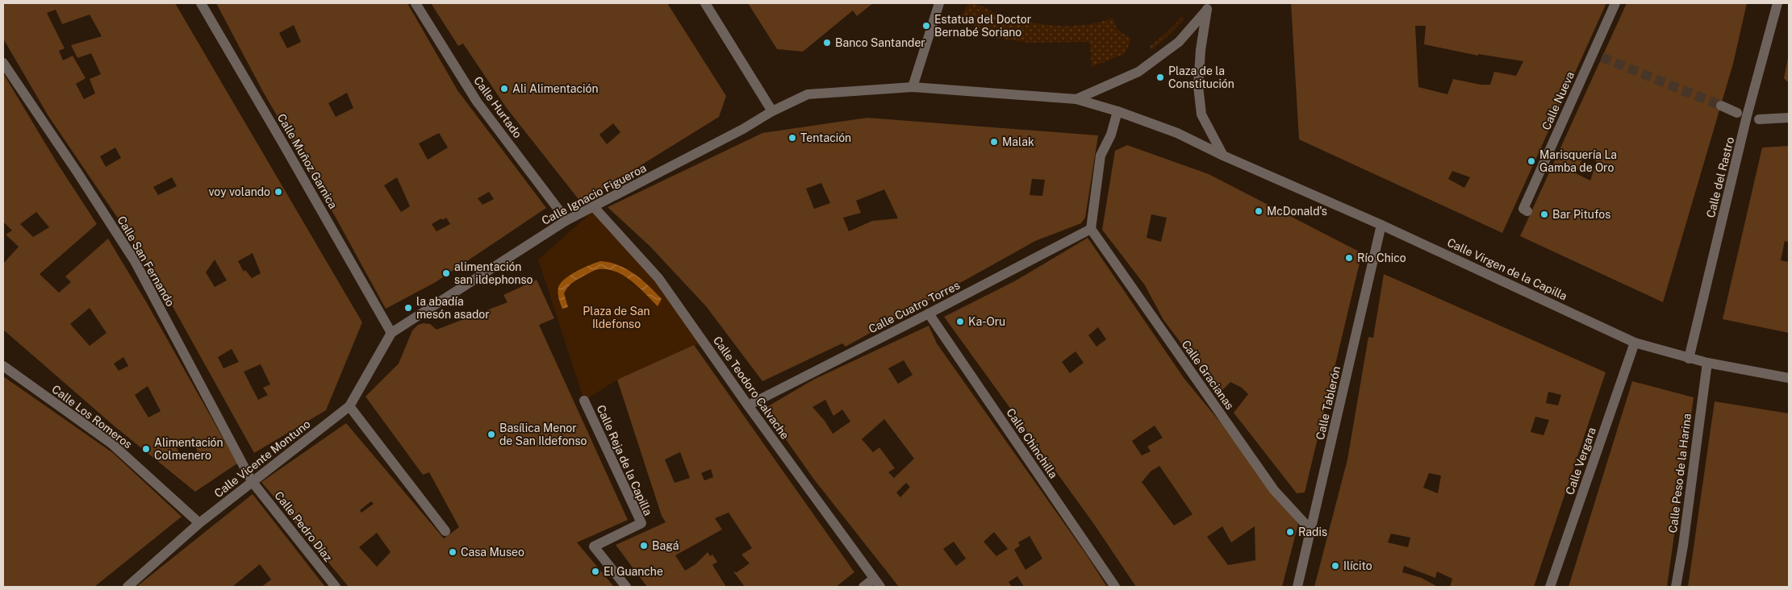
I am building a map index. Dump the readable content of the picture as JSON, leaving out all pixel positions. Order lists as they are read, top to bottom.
{
  "streets": {
    "street": [
      "Calle Nueva",
      "Calle Hurtado",
      "Calle Muñoz Garnica",
      "Calle del Rastro",
      "Calle Ignacio Figueroa",
      "Calle San Fernando",
      "Calle Virgen de la Capilla",
      "Calle Cuatro Torres",
      "Calle Gracianas",
      "Calle Teodoro Calvache",
      "Calle Tablerón",
      "Calle Los Romeros",
      "Calle Chinchilla",
      "Calle Vicente Montuno",
      "Calle Reja de la Capilla",
      "Calle Vergara",
      "Calle Peso de la Harina",
      "Calle Pedro Díaz"
    ]
  },
  "crossings": [
    ["Calle Hurtado", "Calle Ignacio Figueroa"],
    ["Calle Muñoz Garnica", "Calle Ignacio Figueroa"],
    ["Calle Muñoz Garnica", "Calle Vicente Montuno"],
    ["Calle del Rastro", "Calle Virgen de la Capilla"],
    ["Calle Ignacio Figueroa", "Calle Vicente Montuno"],
    ["Calle San Fernando", "Calle Vicente Montuno"],
    ["Calle San Fernando", "Calle Pedro Díaz"],
    ["Calle Virgen de la Capilla", "Calle Tablerón"],
    ["Calle Virgen de la Capilla", "Calle Vergara"],
    ["Calle Virgen de la Capilla", "Calle Peso de la Harina"],
    ["Calle Cuatro Torres", "Calle Gracianas"],
    ["Calle Cuatro Torres", "Calle Teodoro Calvache"],
    ["Calle Cuatro Torres", "Calle Chinchilla"],
    ["Calle Gracianas", "Calle Tablerón"],
    ["Calle Los Romeros", "Calle Vicente Montuno"],
    ["Calle Vicente Montuno", "Calle Pedro Díaz"]
  ],
  "parks": ["Plaza de San Ildefonso"],
  "places": [
    "Estatua del Doctor Bernabé Soriano",
    "Banco Santander",
    "Plaza de la Constitución",
    "Ali Alimentación",
    "Tentación",
    "Malak",
    "Marisquería La Gamba de Oro",
    "voy volando",
    "McDonald's",
    "Bar Pitufos",
    "Río Chico",
    "alimentación san ildephonso",
    "la abadía mesón asador",
    "Ka-Oru",
    "Basílica Menor de San Ildefonso",
    "Alimentación Colmenero",
    "Radis",
    "Bagá",
    "Casa Museo",
    "Ilícito",
    "El Guanche"
  ]
}
